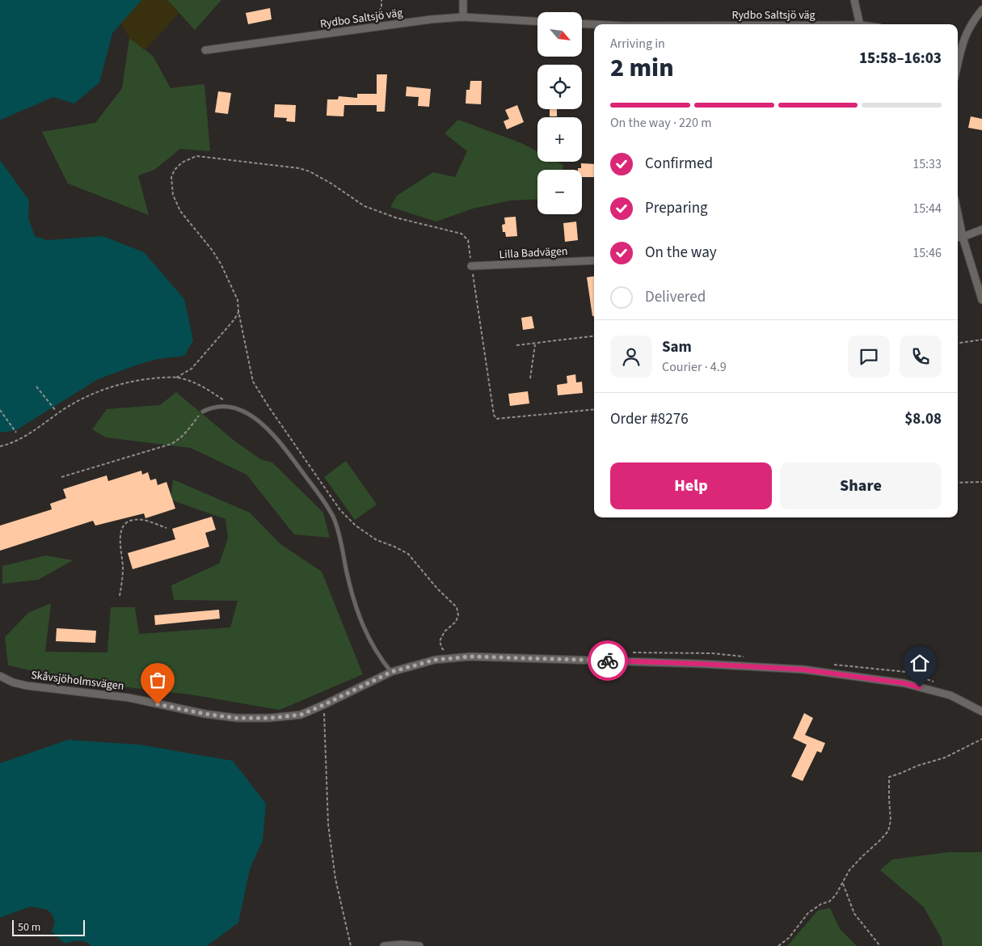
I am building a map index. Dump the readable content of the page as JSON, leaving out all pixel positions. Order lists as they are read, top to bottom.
{
  "streets": {
    "street": ["Rydbo Saltsjö väg", "Lilla Badvägen", "Skåvsjöholmsvägen"]
  },
  "scale_bar": "50 m",
  "north": "bottom right",
  "page": {
    "map_buttons": ["+", "−"],
    "heading": ["2 min", "Arriving in", "15:58–16:03"],
    "panel": [
      "Sam",
      "Courier · 4.9",
      "Order #8276",
      "$8.08"
    ],
    "bar": "On the way · 220 m",
    "list": [
      ["Confirmed", "15:33"],
      ["Preparing", "15:44"],
      ["On the way", "15:46"],
      "Delivered"
    ],
    "buttons": ["Help", "Share"],
    "scale": "50 m"
  }
}
